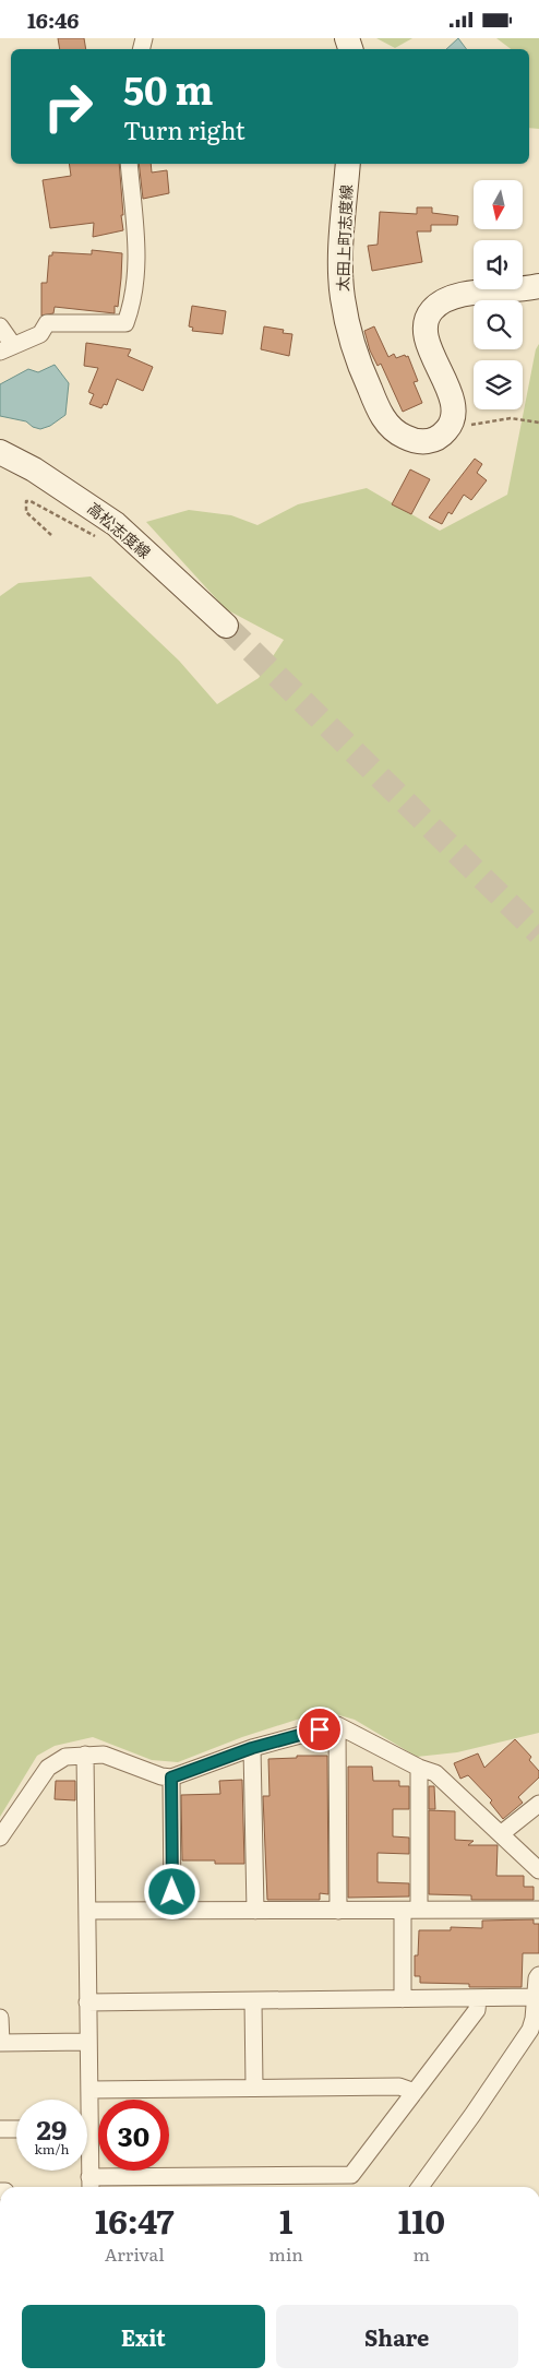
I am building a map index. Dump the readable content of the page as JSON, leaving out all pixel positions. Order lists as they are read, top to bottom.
{
  "streets": {
    "main road": ["太田上町志度線", "高松志度線"]
  },
  "north": "bottom",
  "page": {
    "status": "16:46",
    "turn": ["50 m", "Turn right"],
    "speed": "29 km/h",
    "limit": "30",
    "eta": [
      "16:47",
      "Arrival",
      "1",
      "min",
      "110",
      "m"
    ],
    "buttons": ["Exit", "Share"]
  }
}
